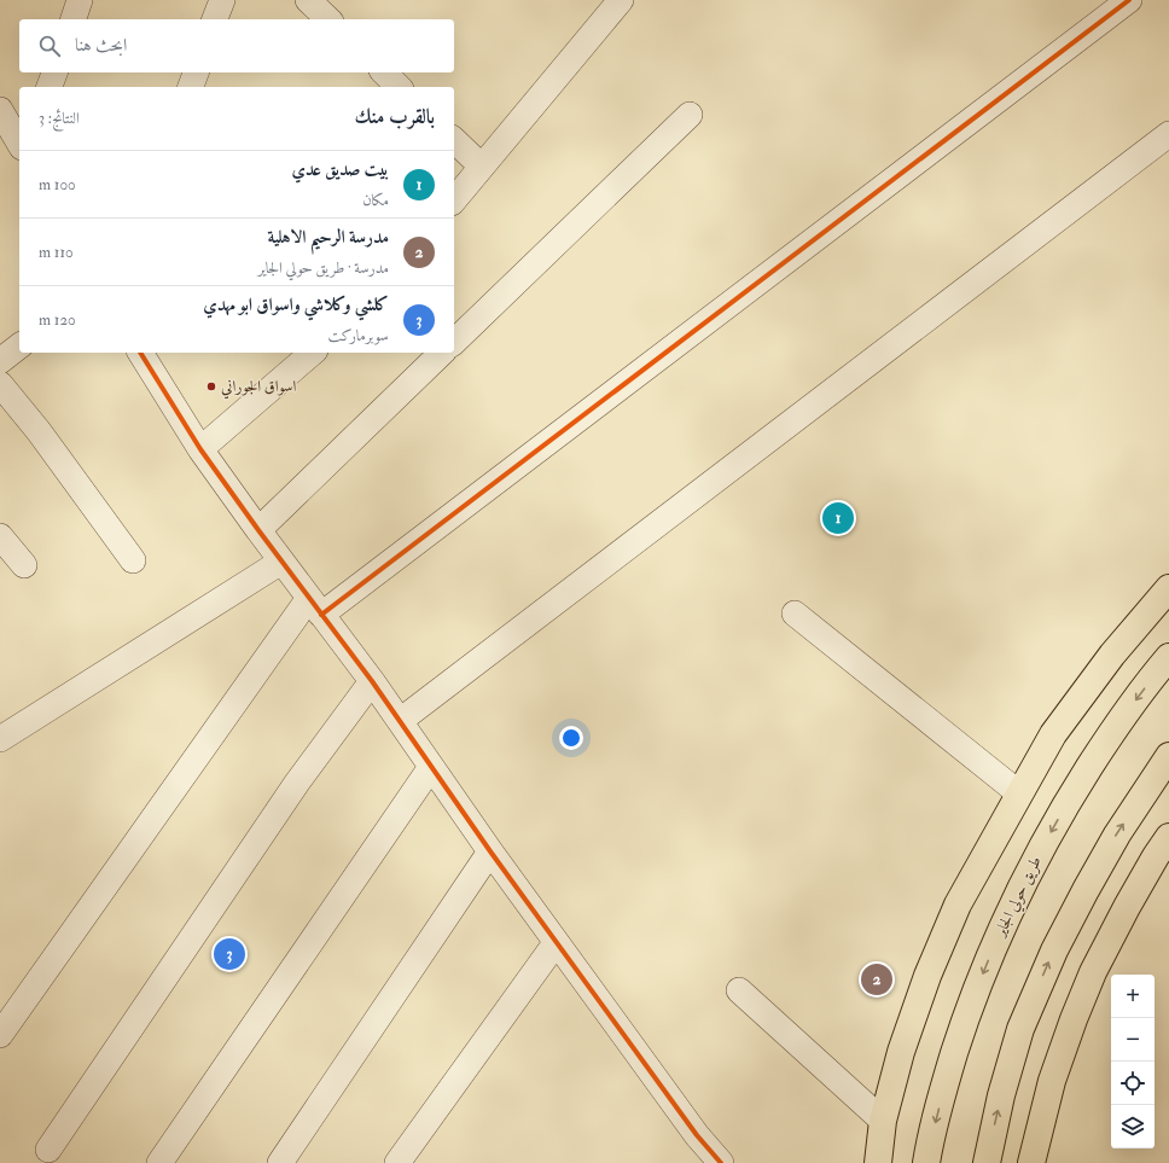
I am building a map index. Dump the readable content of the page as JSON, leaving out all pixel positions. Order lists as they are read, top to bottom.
{
  "streets": {
    "main road": ["طريق حولي الجاير"]
  },
  "places": ["اسواق الجوراني"],
  "page": {
    "search": "ابحث هنا",
    "heading": ["بالقرب منك", "النتائج: 3"],
    "list": [
      {
        "mark": "1",
        "name": "بيت صديق عدي",
        "note": "مكان",
        "value": "100 m"
      },
      {
        "mark": "2",
        "name": "مدرسة الرحيم الاهلية",
        "note": "مدرسة · طريق حولي الجاير",
        "value": "110 m"
      },
      {
        "mark": "3",
        "name": "كلشي وكلاشي واسواق ابو مهدي",
        "note": "سوبرماركت",
        "value": "120 m"
      }
    ],
    "pins": ["1", "3", "2"],
    "map_buttons": ["+", "−"]
  }
}
